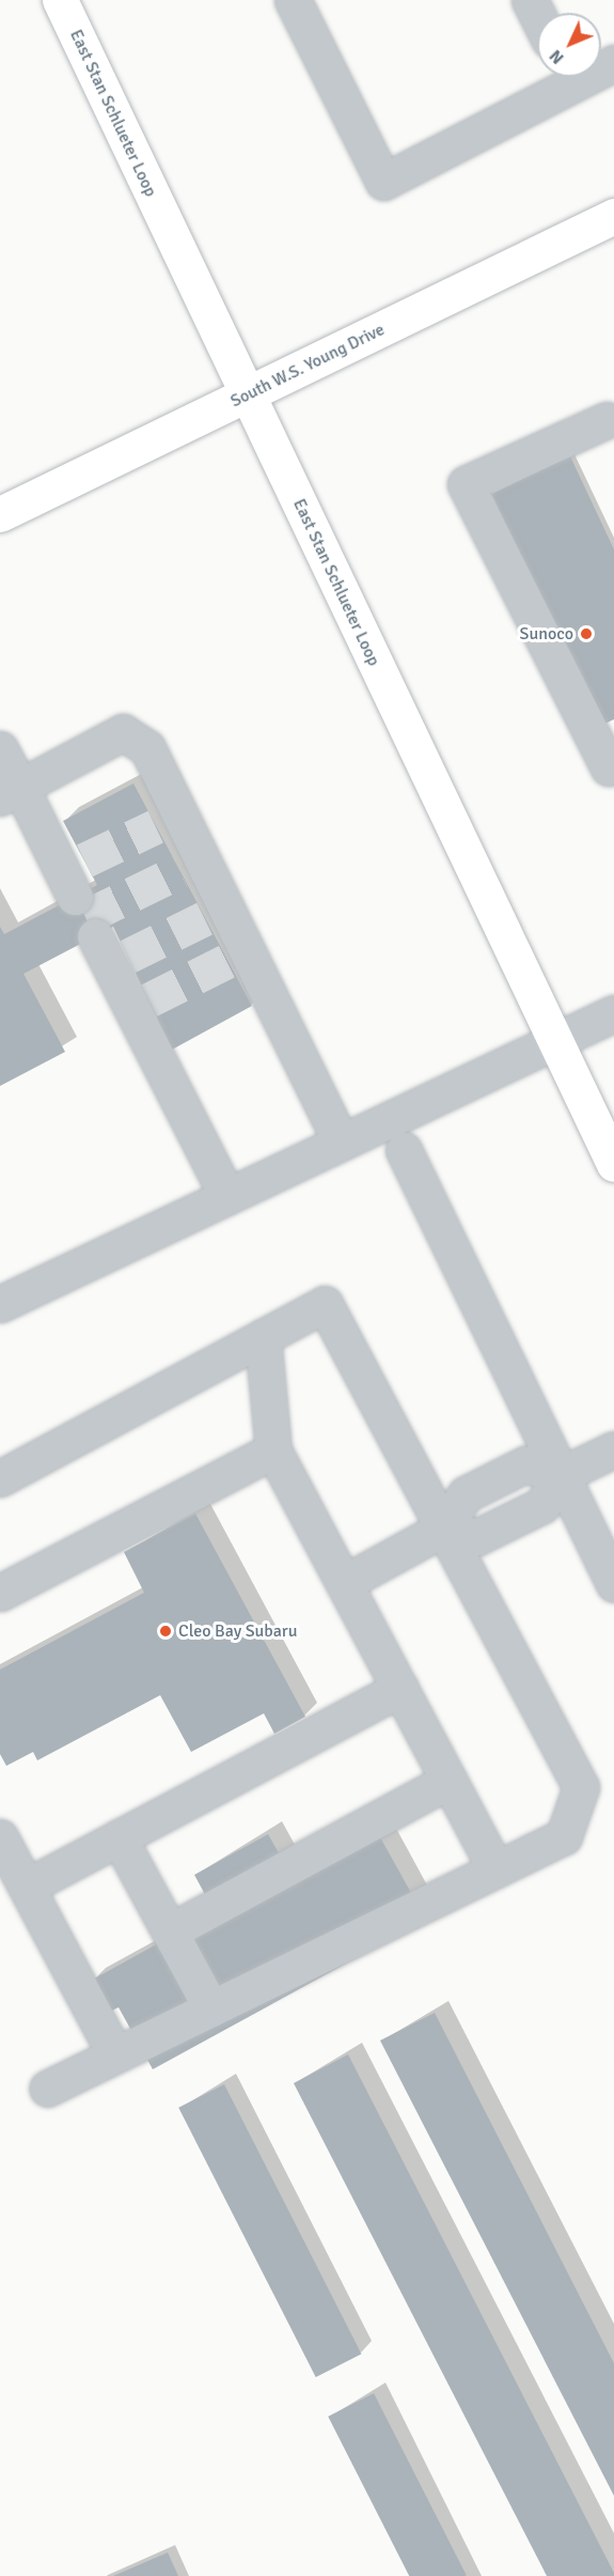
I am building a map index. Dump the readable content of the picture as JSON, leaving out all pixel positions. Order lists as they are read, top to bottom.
{
  "streets": {
    "main road": ["East Stan Schlueter Loop", "South W.S. Young Drive"]
  },
  "crossings": [
    ["East Stan Schlueter Loop", "South W.S. Young Drive"]
  ],
  "places": ["Sunoco", "Cleo Bay Subaru"],
  "north": "bottom left"
}
